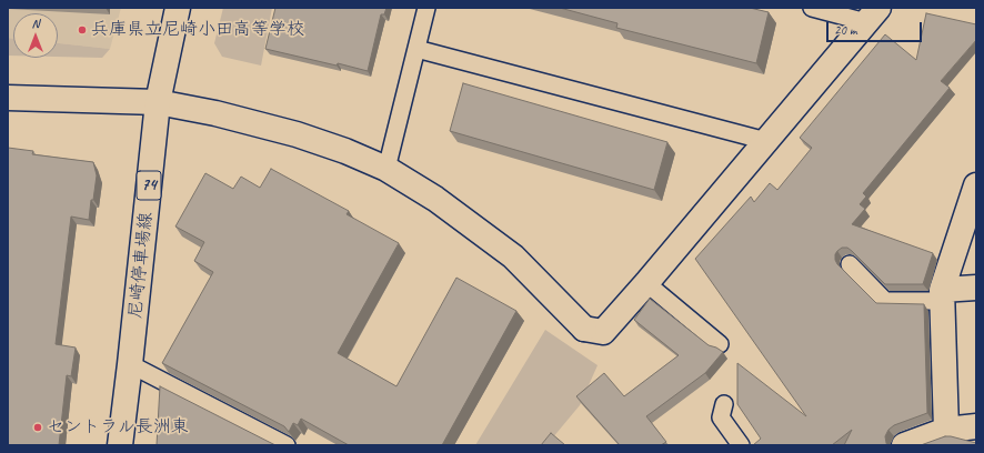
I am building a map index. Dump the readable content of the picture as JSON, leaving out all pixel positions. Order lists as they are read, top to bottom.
{
  "streets": {
    "street": ["74", "尼崎停車場線"]
  },
  "places": ["兵庫県立尼崎小田高等学校", "セントラル長洲東"],
  "scale_bar": "20 m",
  "north": "top"
}
